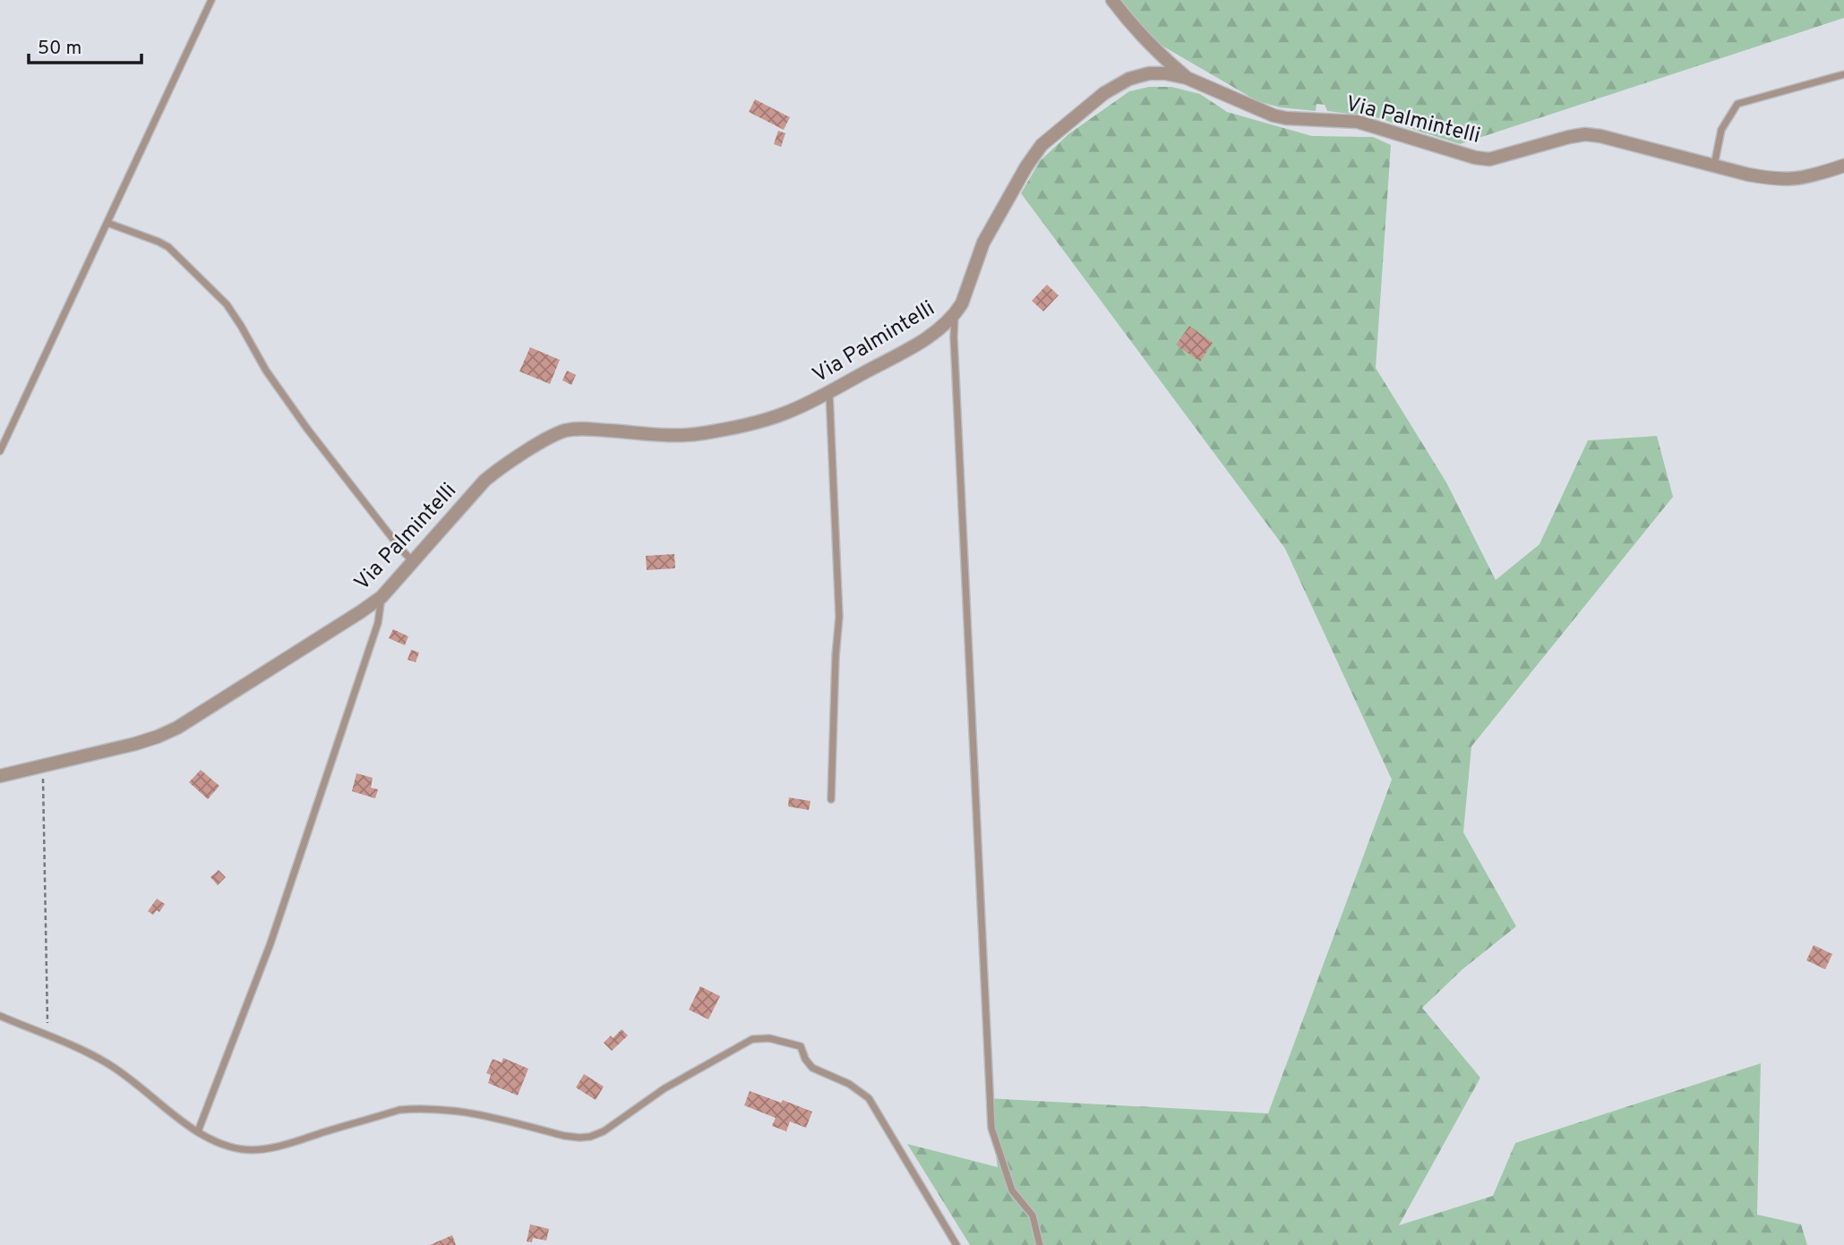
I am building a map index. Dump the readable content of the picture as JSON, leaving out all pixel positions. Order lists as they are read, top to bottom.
{
  "streets": {
    "street": ["Via Palmintelli"]
  },
  "scale_bar": "50 m"
}
